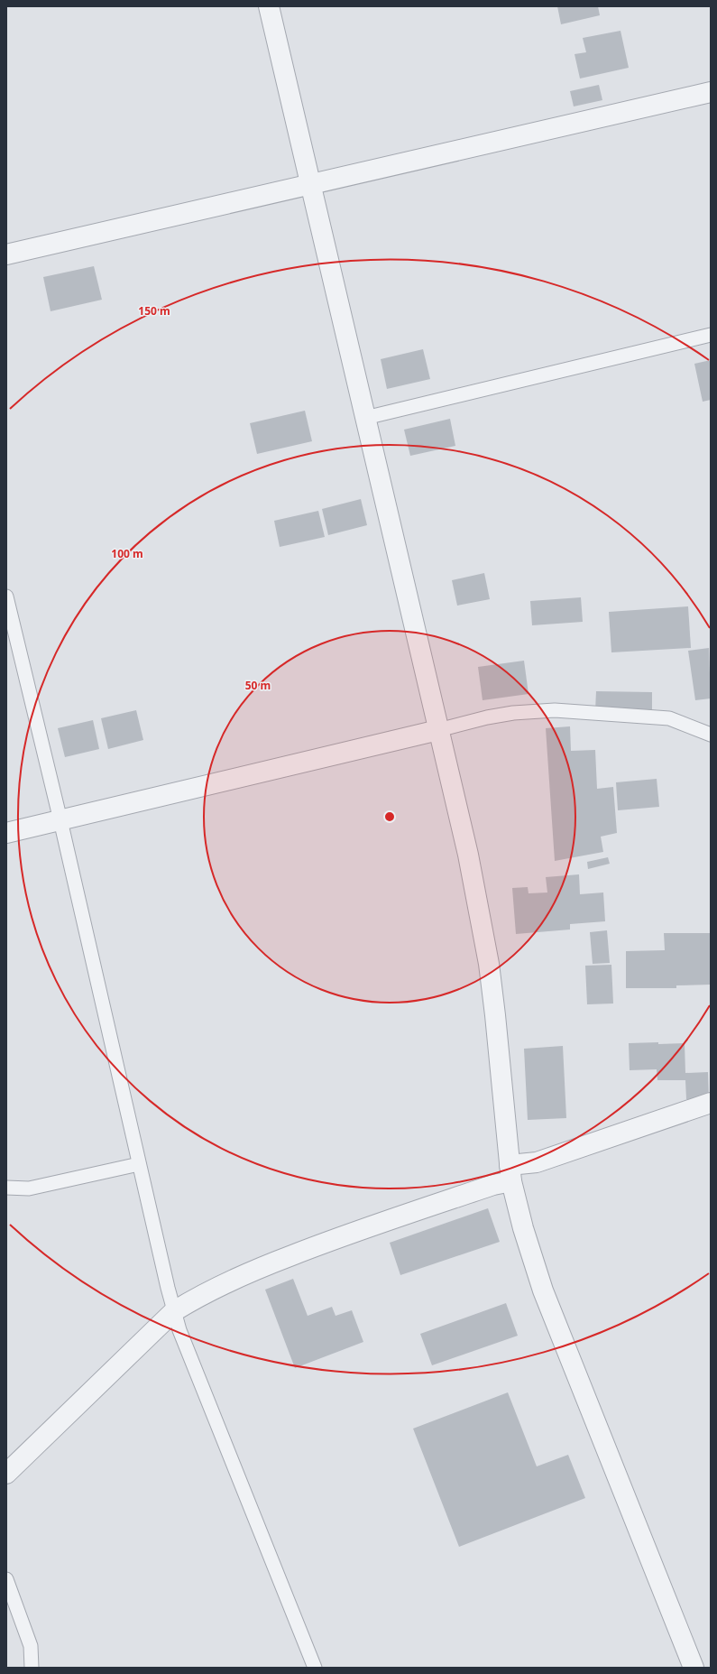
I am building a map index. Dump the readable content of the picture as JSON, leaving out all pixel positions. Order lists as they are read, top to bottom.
{
  "rings": ["150 m", "100 m", "50 m"]
}
